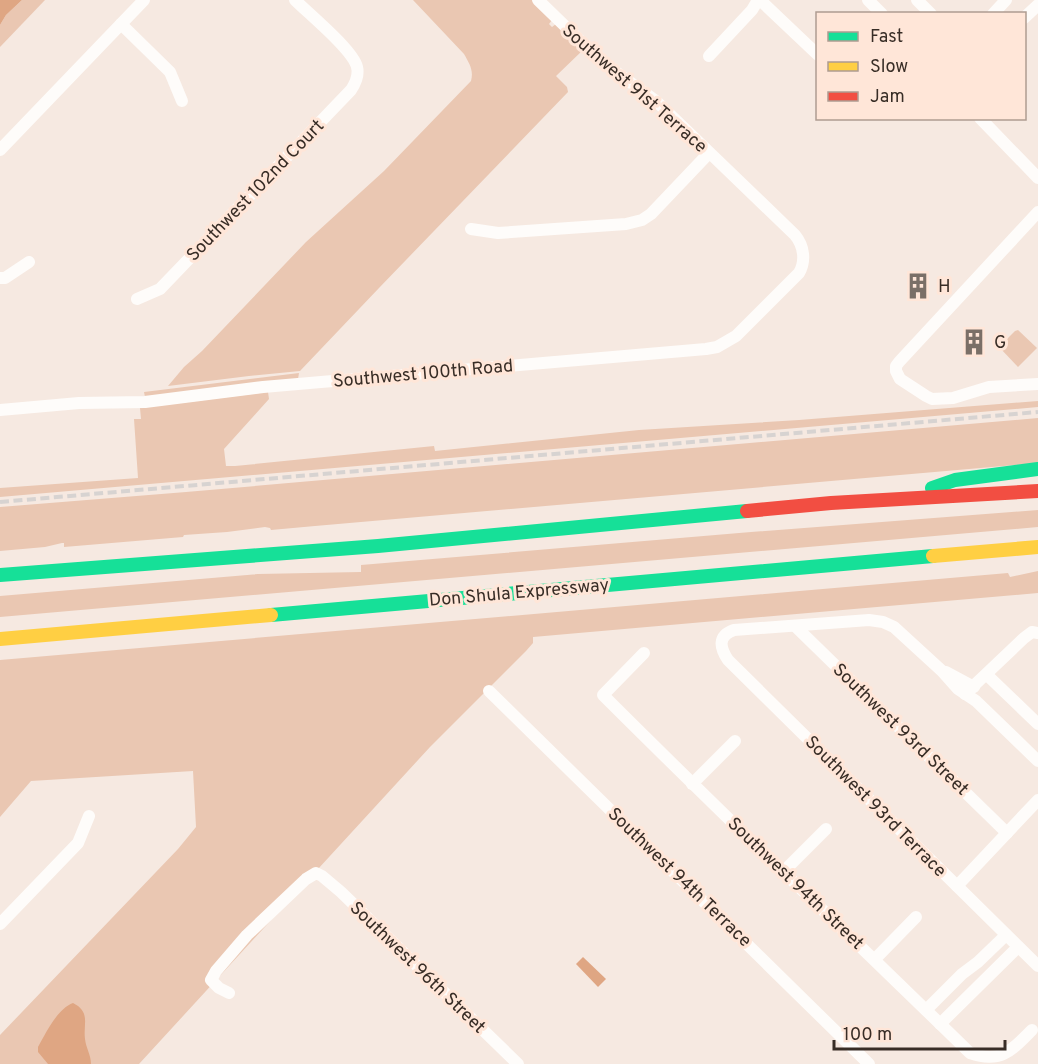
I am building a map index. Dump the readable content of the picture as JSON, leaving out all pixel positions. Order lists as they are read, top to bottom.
{
  "streets": {
    "highway": ["Don Shula Expressway"],
    "street": [
      "Southwest 91st Terrace",
      "Southwest 102nd Court",
      "Southwest 100th Road",
      "Southwest 93rd Street",
      "Southwest 93rd Terrace",
      "Southwest 94th Terrace",
      "Southwest 94th Street",
      "Southwest 96th Street"
    ]
  },
  "crossings": [
    ["Southwest 91st Terrace", "Southwest 100th Road"],
    ["Southwest 93rd Street", "Southwest 93rd Terrace"]
  ],
  "places": {
    "building": ["H", "G"]
  },
  "legend": ["Fast", "Slow", "Jam"],
  "scale_bar": "100 m"
}
